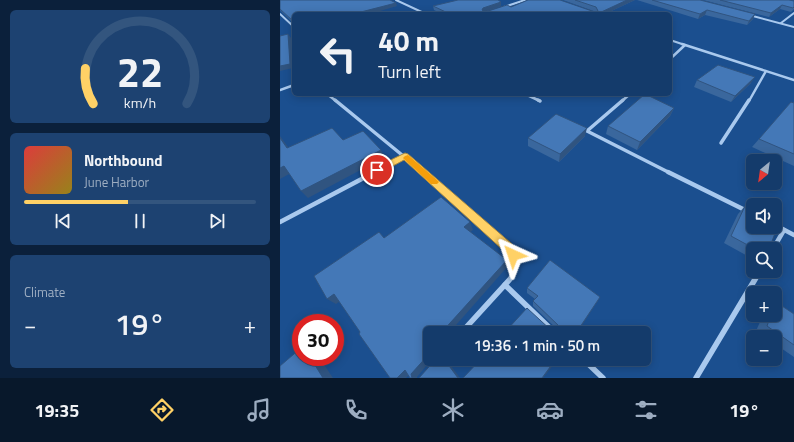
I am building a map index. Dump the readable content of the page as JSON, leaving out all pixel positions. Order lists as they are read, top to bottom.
{
  "north": "bottom left",
  "page": {
    "turn": ["40 m", "Turn left"],
    "song": ["Northbound", "June Harbor"],
    "map_buttons": ["+", "−"],
    "tile": "Climate",
    "heat": ["−", "19°", "+"],
    "limit": "30",
    "trip": "19:36 · 1 min · 50 m",
    "tabs": ["19:35", "19°"],
    "gauge": ["22", "km/h"]
  }
}
